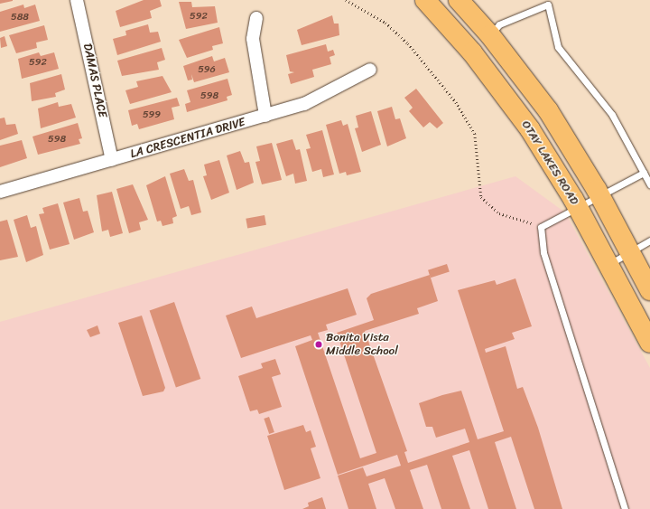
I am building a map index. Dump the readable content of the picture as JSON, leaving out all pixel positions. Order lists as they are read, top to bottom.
{
  "streets": {
    "main road": ["OTAY LAKES ROAD"],
    "street": ["DAMAS PLACE", "LA CRESCENTIA DRIVE"]
  },
  "crossings": [
    ["DAMAS PLACE", "LA CRESCENTIA DRIVE"]
  ],
  "places": ["Bonita Vista Middle School"],
  "house_numbers": [
    "592",
    "588",
    "592",
    "596",
    "598",
    "599",
    "598"
  ]
}
